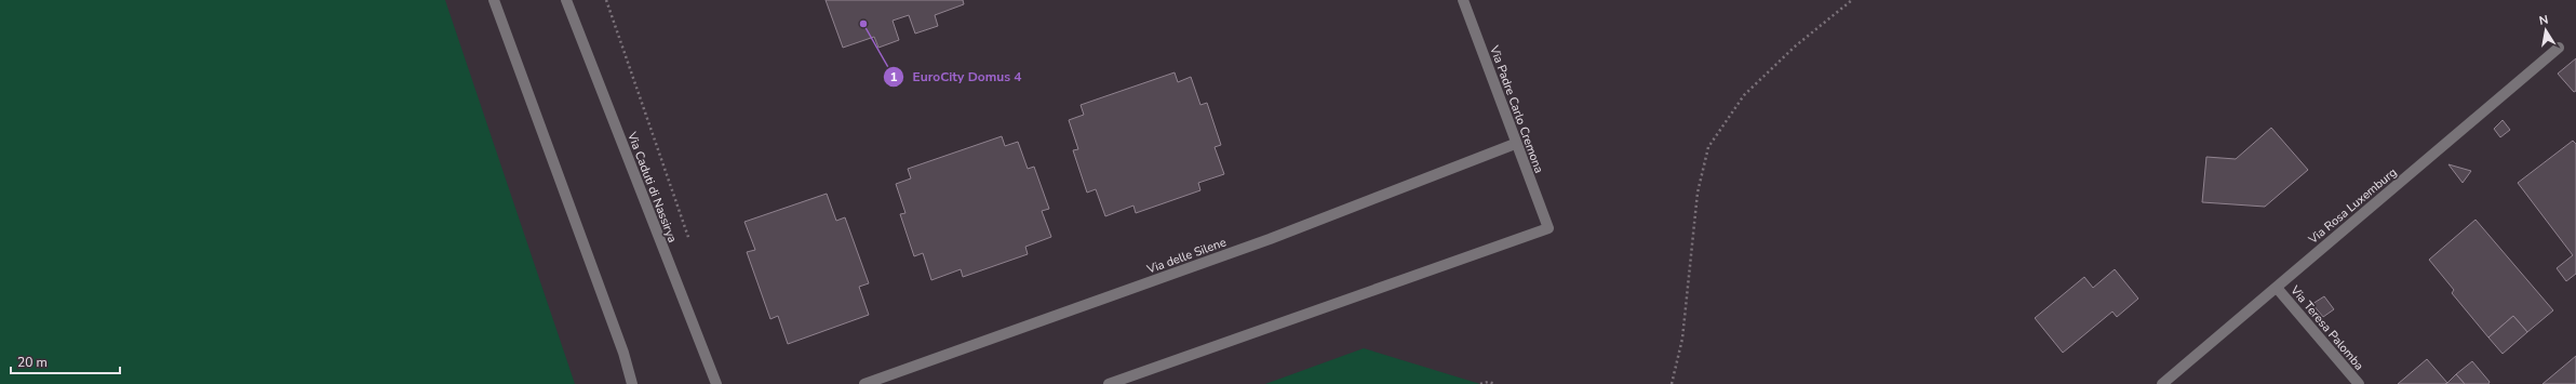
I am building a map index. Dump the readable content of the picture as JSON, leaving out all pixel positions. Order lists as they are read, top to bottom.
{
  "streets": {
    "street": [
      "Via Padre Carlo Cremona",
      "Via Caduti di Nassirya",
      "Via Rosa Luxemburg",
      "Via delle Silene",
      "Via Teresa Palomba"
    ]
  },
  "crossings": [
    ["Via Padre Carlo Cremona", "Via delle Silene"],
    ["Via Rosa Luxemburg", "Via Teresa Palomba"]
  ],
  "places": ["EuroCity Domus 4"],
  "scale_bar": "20 m",
  "north": "top"
}
